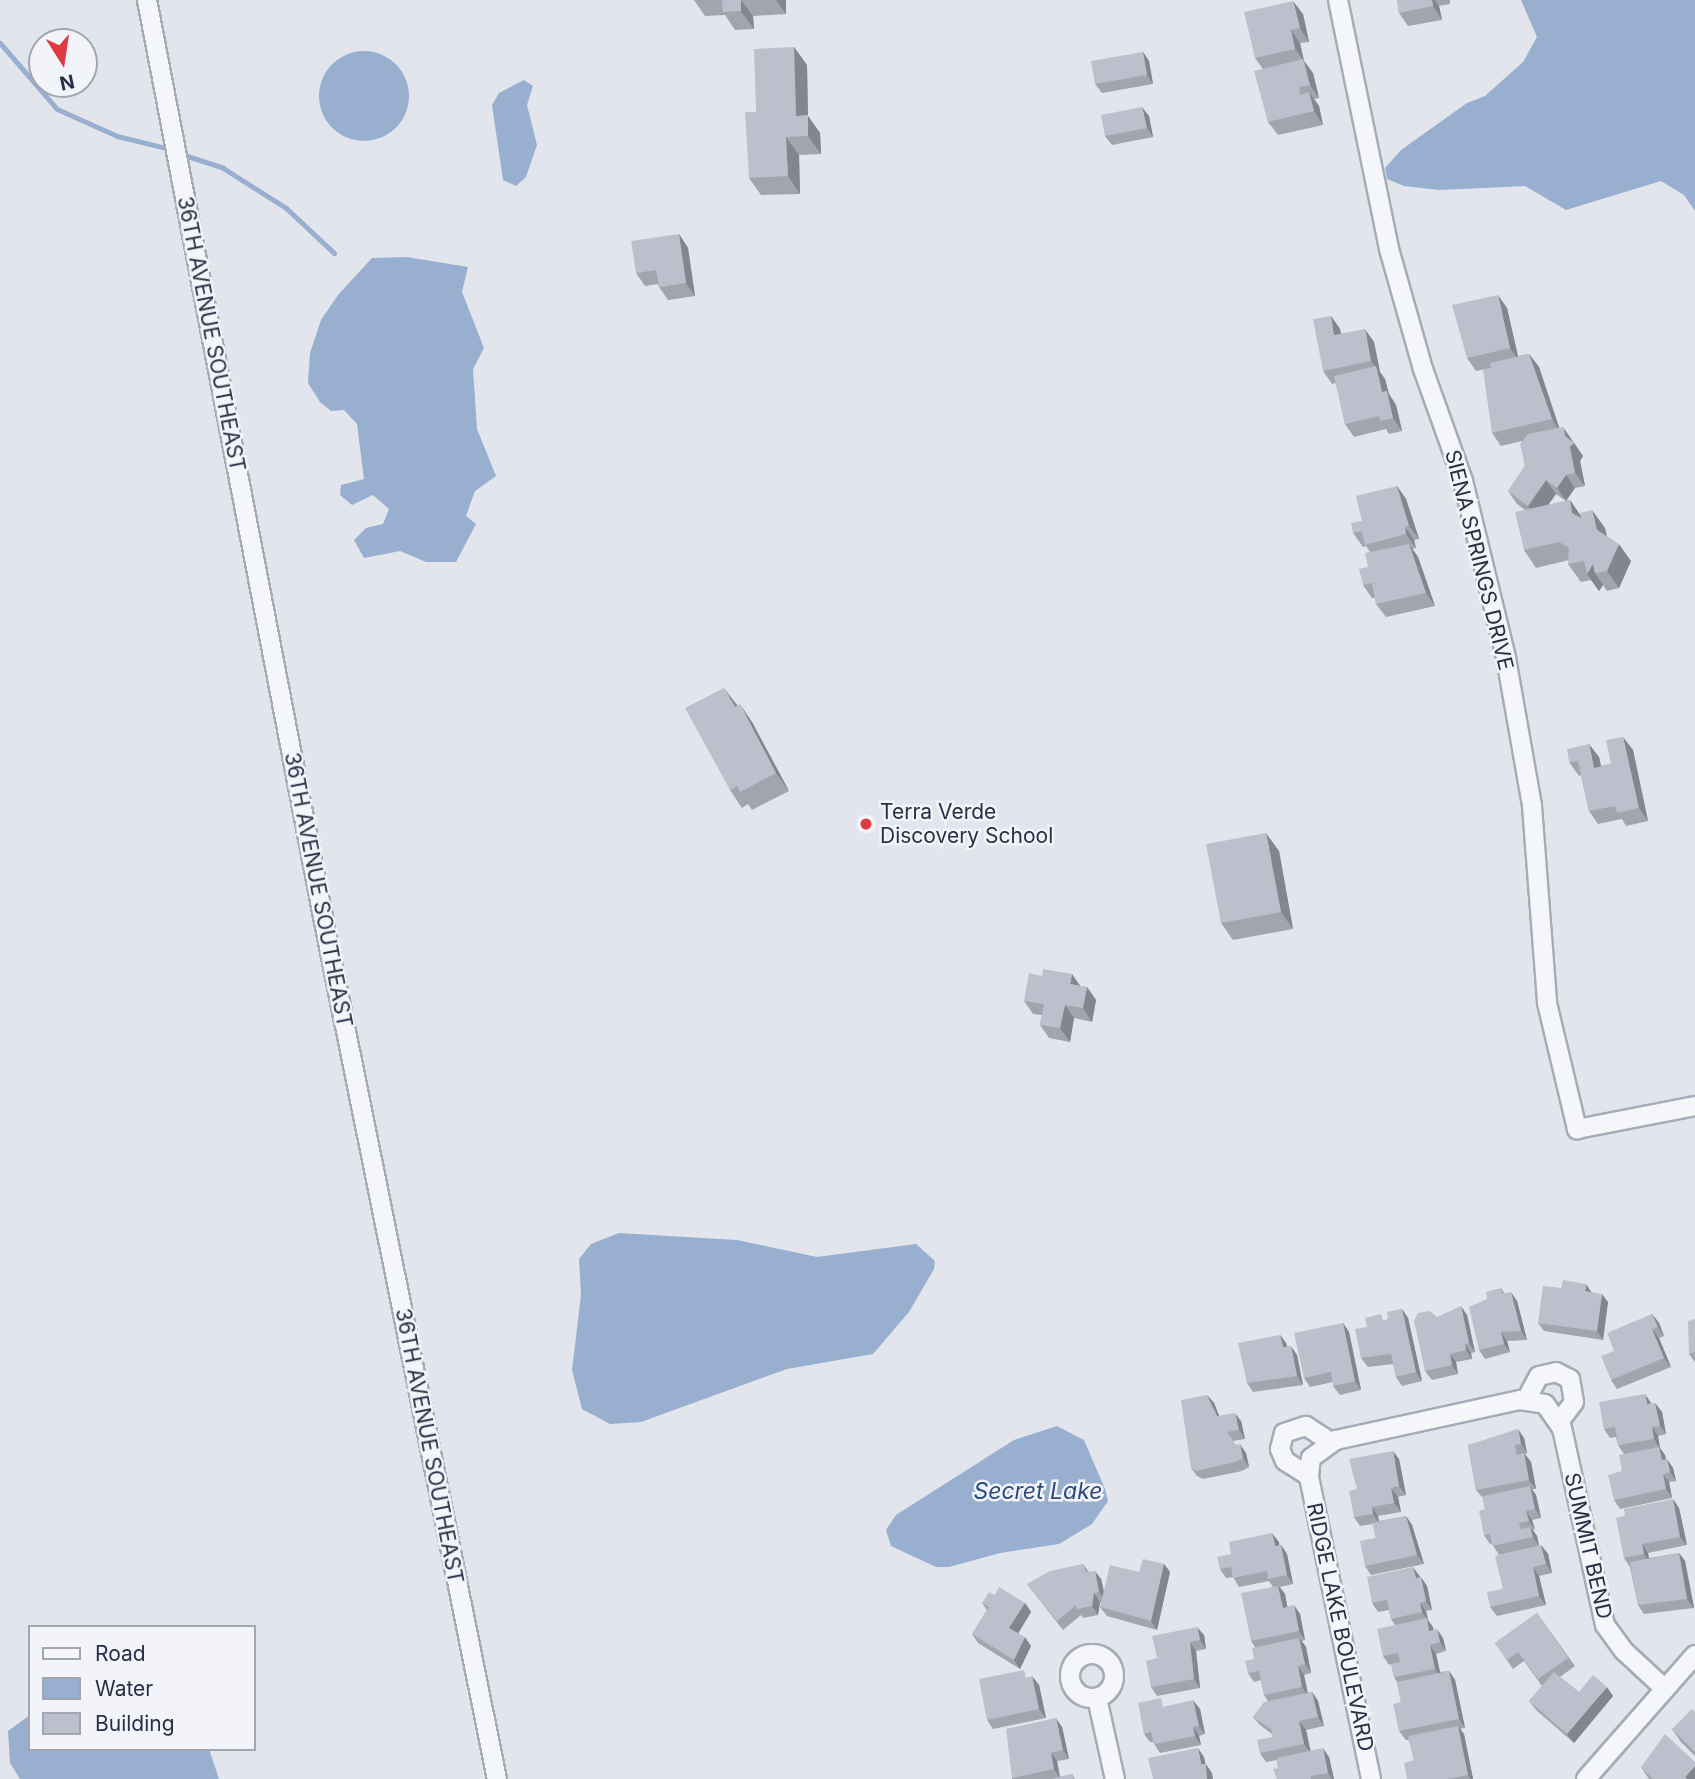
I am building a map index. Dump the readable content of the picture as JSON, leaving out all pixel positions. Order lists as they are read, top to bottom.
{
  "streets": {
    "street": [
      "36TH AVENUE SOUTHEAST",
      "SIENA SPRINGS DRIVE",
      "SUMMIT BEND",
      "RIDGE LAKE BOULEVARD"
    ]
  },
  "water": ["Secret Lake"],
  "places": ["Terra Verde Discovery School"],
  "legend": ["Road", "Water", "Building"],
  "north": "bottom"
}
